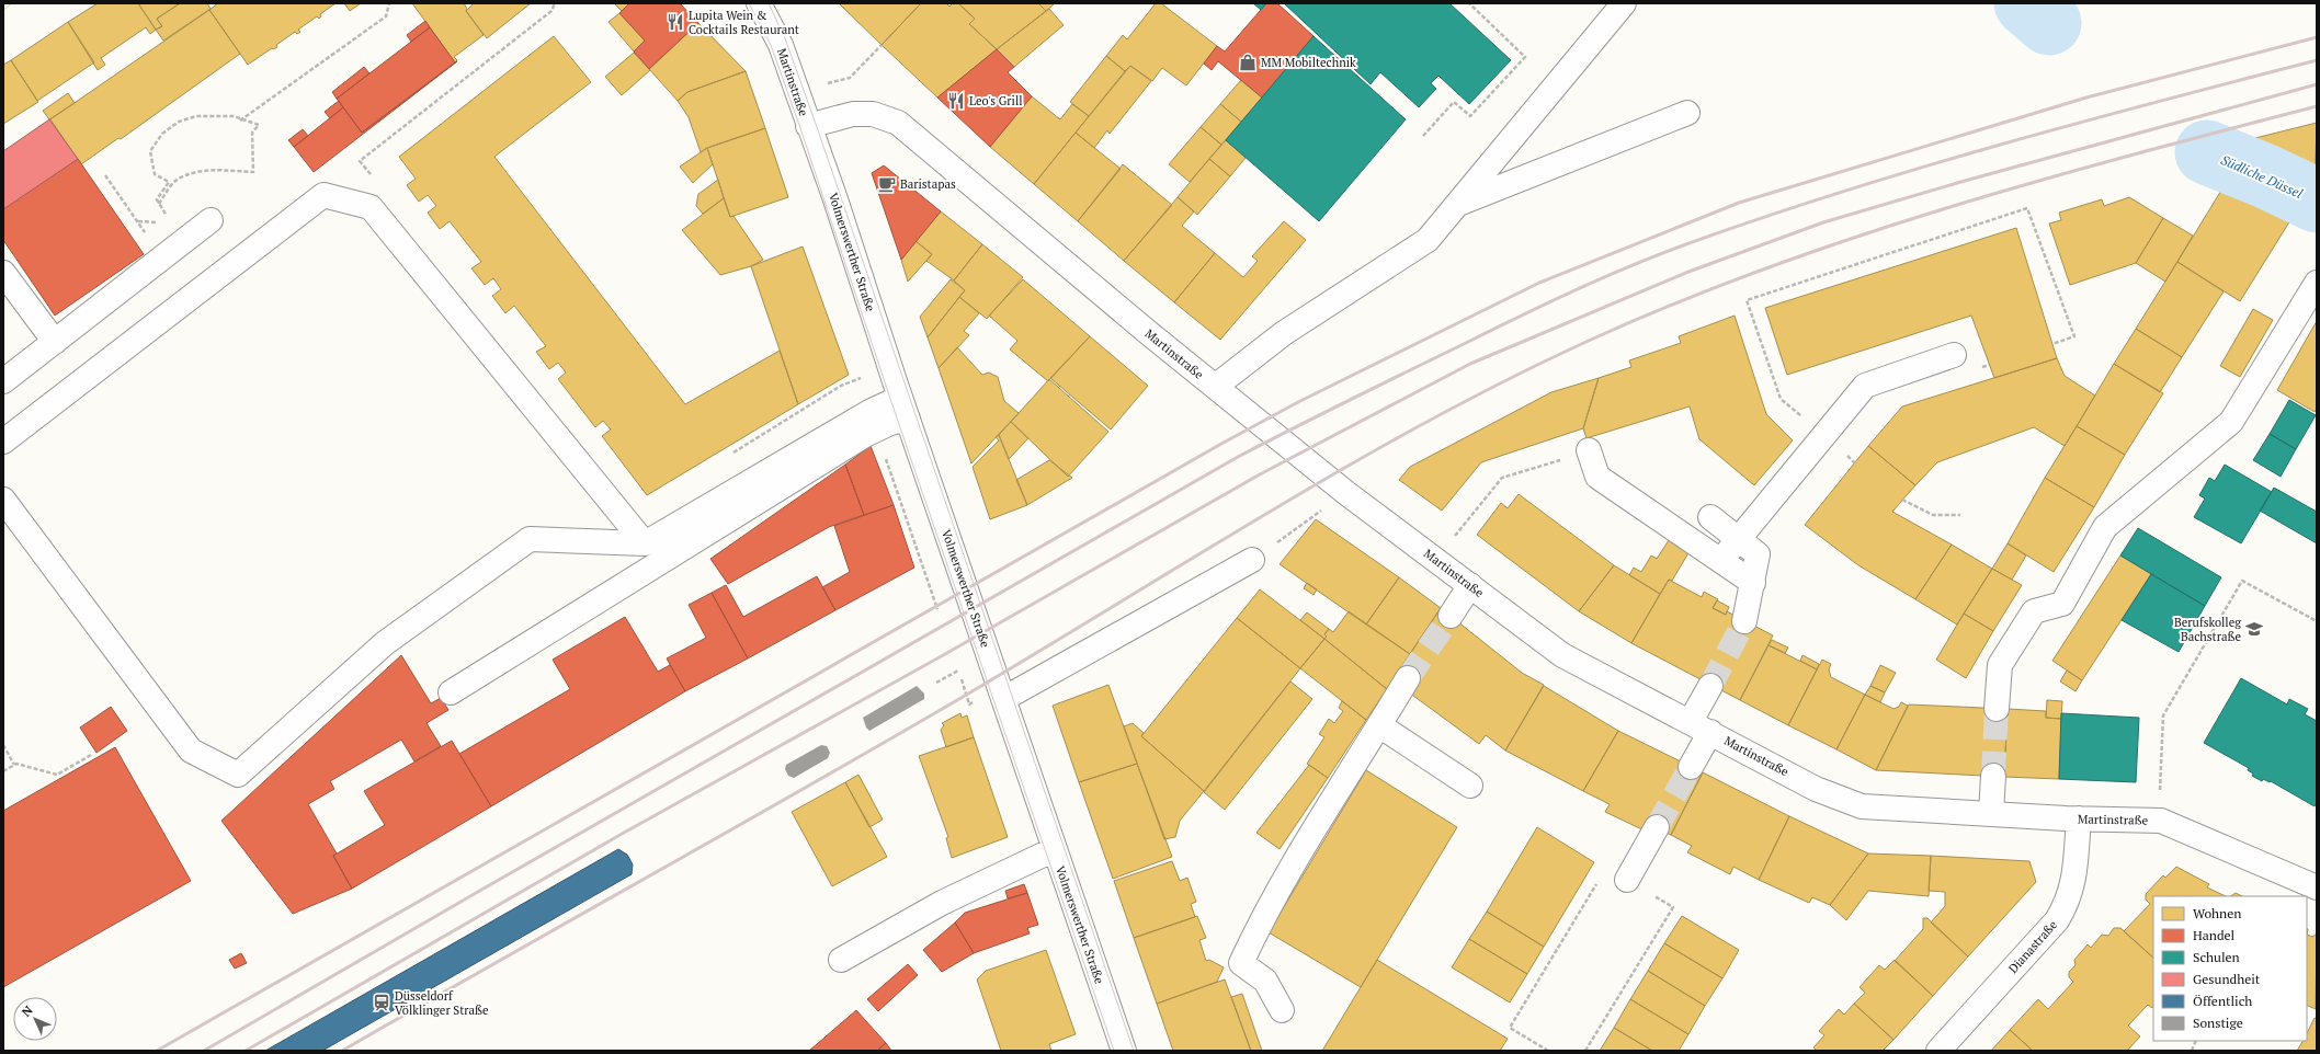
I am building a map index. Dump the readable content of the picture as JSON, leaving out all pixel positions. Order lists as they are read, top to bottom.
{
  "streets": {
    "street": ["Martinstraße", "Volmerswerther Straße", "Dianastraße"]
  },
  "crossings": [
    ["Martinstraße", "Volmerswerther Straße"],
    ["Martinstraße", "Dianastraße"]
  ],
  "water": ["Südliche Düssel"],
  "places": {
    "restaurant": ["Lupita Wein & Cocktails Restaurant", "Leo's Grill"],
    "shop": ["MM Mobiltechnik"],
    "cafe": ["Baristapas"],
    "school or university": ["Berufskolleg Bachstraße"],
    "station": ["Düsseldorf Völklinger Straße"]
  },
  "legend": [
    "Wohnen",
    "Handel",
    "Schulen",
    "Gesundheit",
    "Öffentlich",
    "Sonstige"
  ],
  "north": "top left"
}
